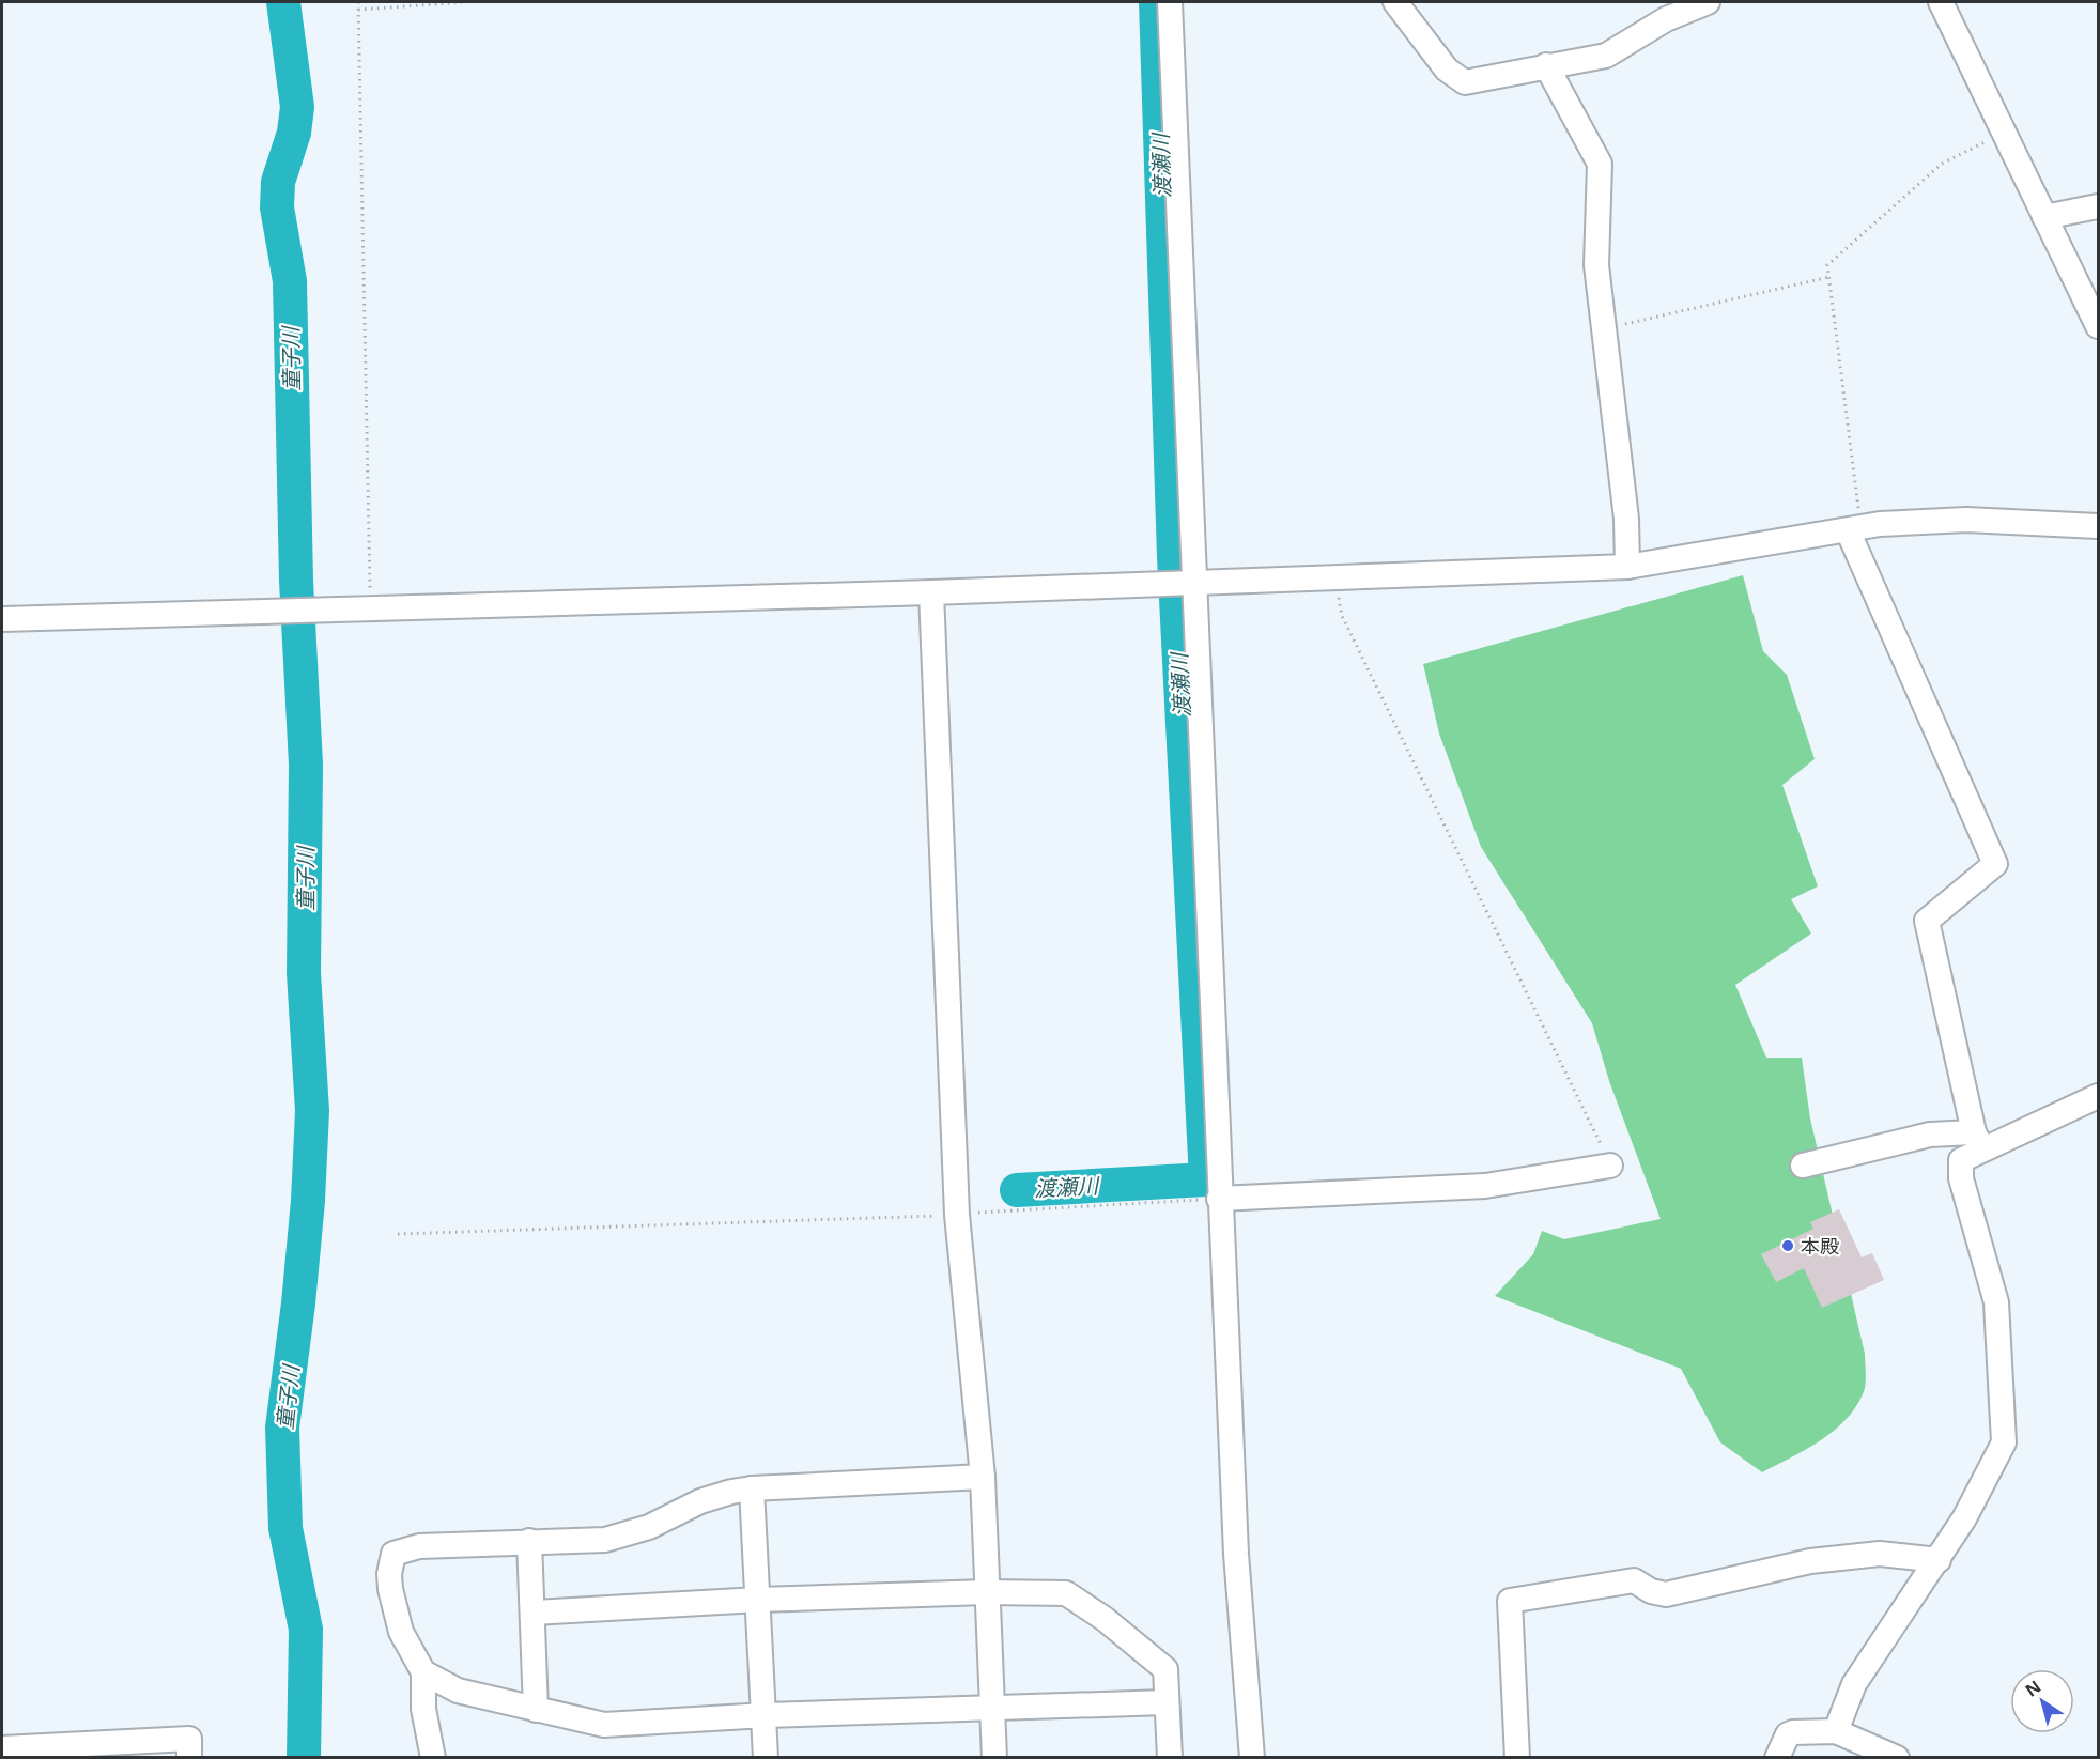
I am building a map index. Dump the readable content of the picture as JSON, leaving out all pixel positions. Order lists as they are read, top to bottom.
{
  "water": ["渡瀬川", "童子川"],
  "places": ["本殿"],
  "north": "top left"
}
